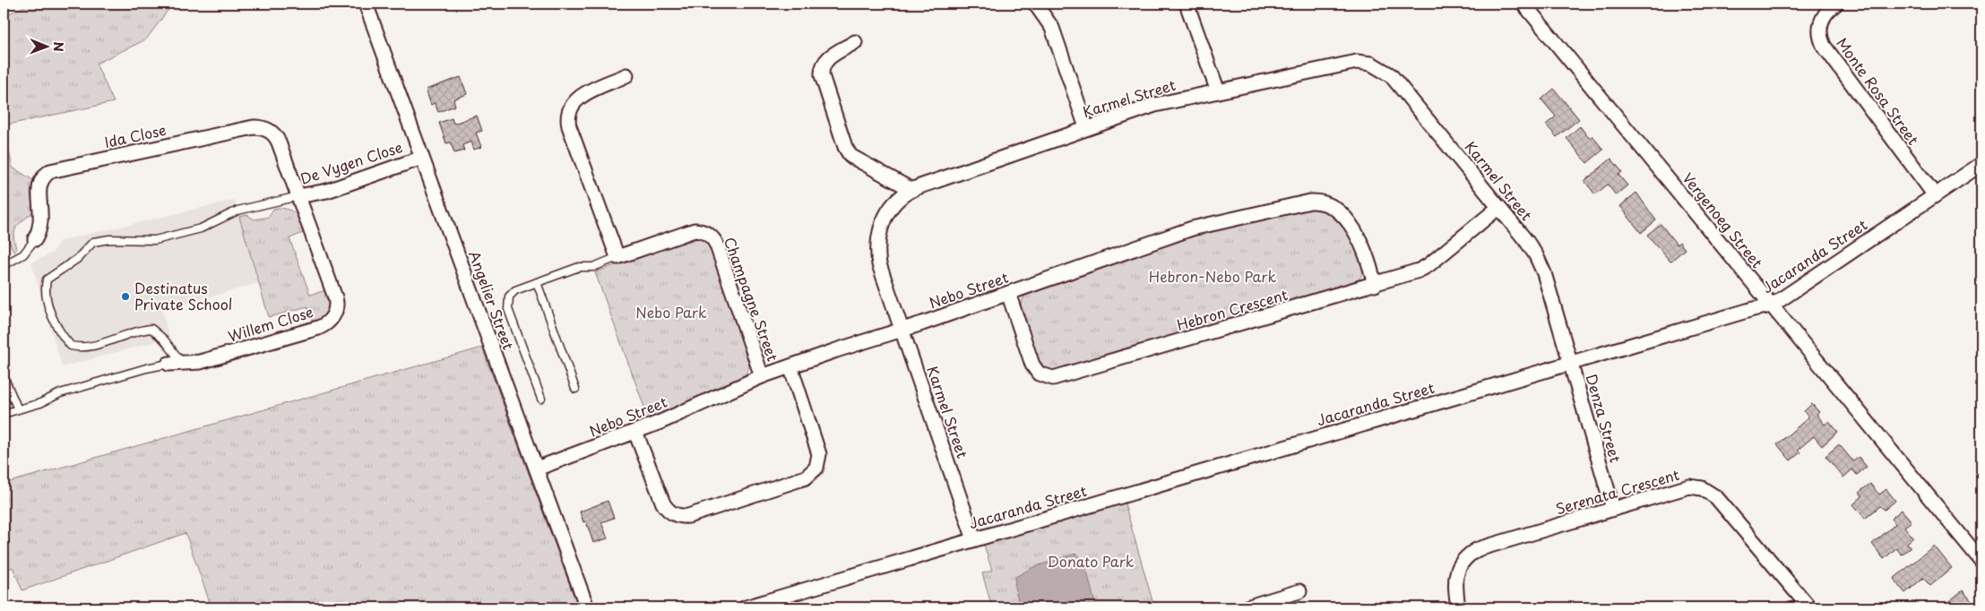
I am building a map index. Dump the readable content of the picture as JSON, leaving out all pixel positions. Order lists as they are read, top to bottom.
{
  "streets": {
    "street": [
      "Monte Rosa Street",
      "Karmel Street",
      "Ida Close",
      "De Vygen Close",
      "Vergenoeg Street",
      "Jacaranda Street",
      "Nebo Street",
      "Champagne Street",
      "Angelier Street",
      "Hebron Crescent",
      "Willem Close",
      "Denza Street",
      "Serenata Crescent"
    ]
  },
  "crossings": [
    ["Monte Rosa Street", "Jacaranda Street"],
    ["Karmel Street", "Jacaranda Street"],
    ["Karmel Street", "Nebo Street"],
    ["Karmel Street", "Hebron Crescent"],
    ["Karmel Street", "Denza Street"],
    ["Ida Close", "De Vygen Close"],
    ["Ida Close", "Willem Close"],
    ["De Vygen Close", "Angelier Street"],
    ["De Vygen Close", "Willem Close"],
    ["Vergenoeg Street", "Jacaranda Street"],
    ["Jacaranda Street", "Denza Street"],
    ["Nebo Street", "Champagne Street"],
    ["Nebo Street", "Angelier Street"],
    ["Nebo Street", "Hebron Crescent"],
    ["Denza Street", "Serenata Crescent"]
  ],
  "parks": ["Hebron-Nebo Park", "Nebo Park", "Donato Park"],
  "places": ["Destinatus Private School"],
  "north": "right"
}
